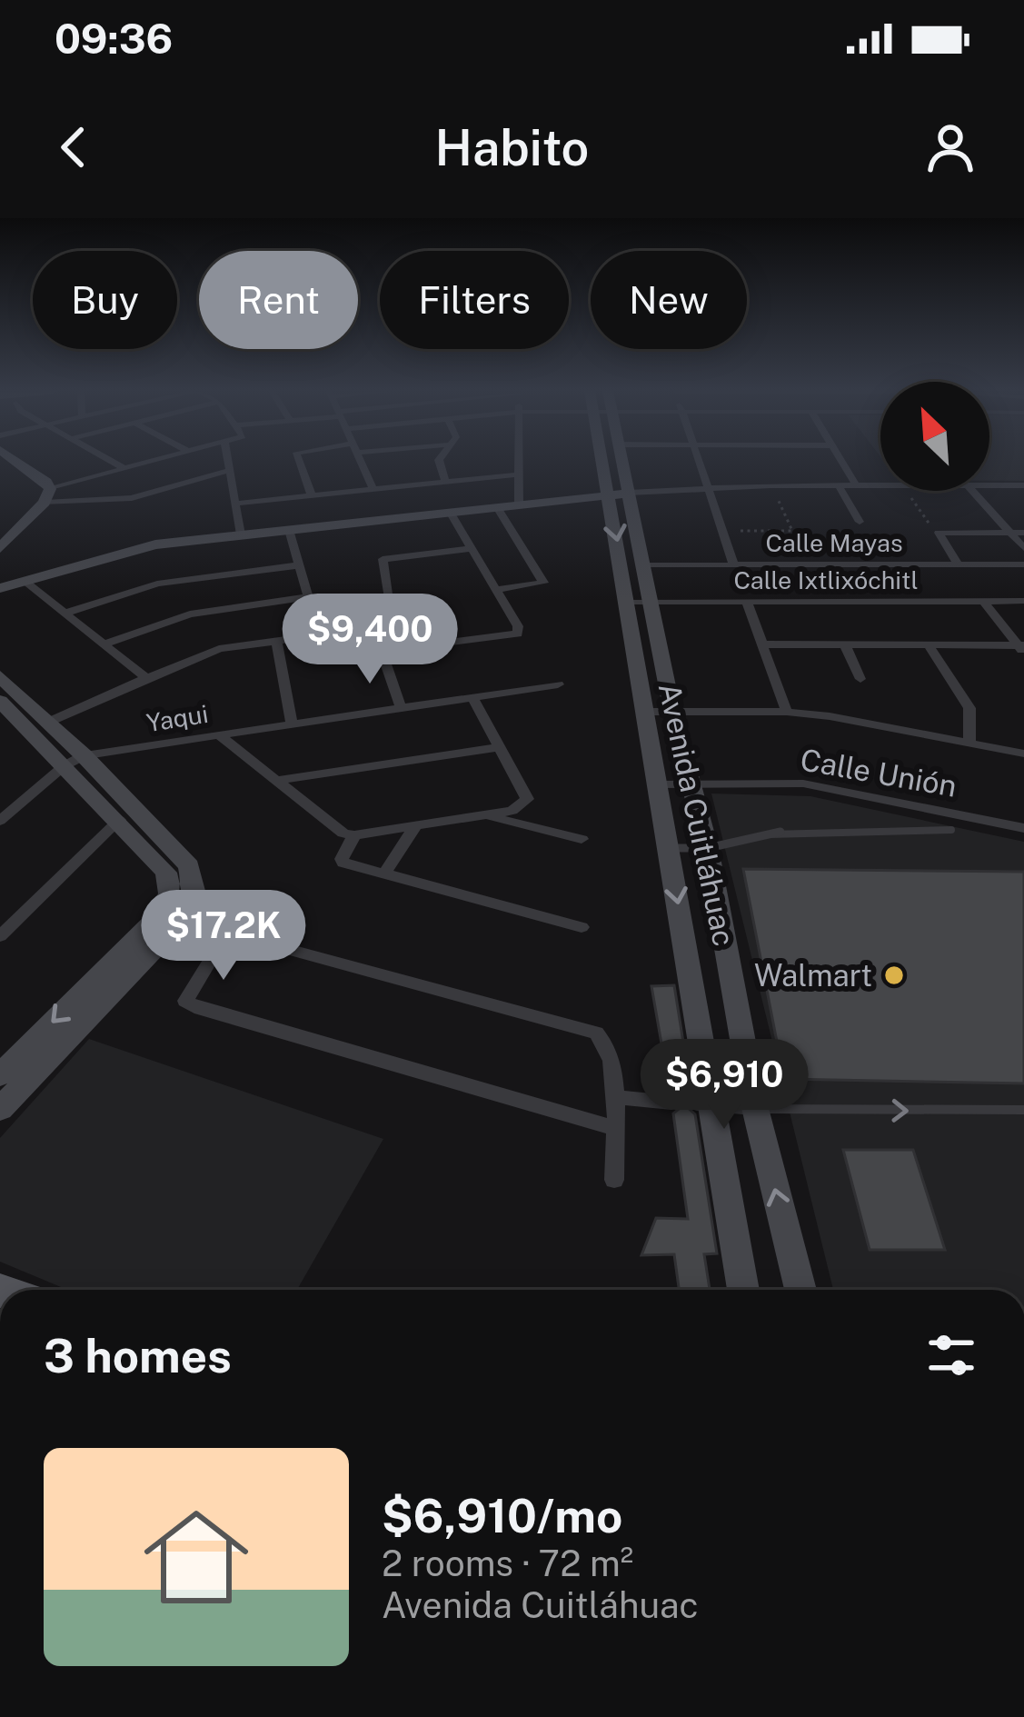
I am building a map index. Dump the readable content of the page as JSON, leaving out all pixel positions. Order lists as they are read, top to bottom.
{
  "streets": {
    "main road": ["Avenida Cuitláhuac"],
    "street": [
      "Calle Mayas",
      "Calle Ixtlixóchitl",
      "Yaqui",
      "Calle Unión"
    ]
  },
  "crossings": [
    ["Calle Mayas", "Avenida Cuitláhuac"],
    ["Calle Ixtlixóchitl", "Avenida Cuitláhuac"],
    ["Calle Unión", "Avenida Cuitláhuac"]
  ],
  "places": ["Walmart"],
  "north": "top left",
  "page": {
    "status": "09:36",
    "header": "Habito",
    "chip": [
      "Buy",
      "Rent",
      "Filters",
      "New"
    ],
    "price": ["$9,400", "$17.2K", "$6,910"],
    "heading": "3 homes",
    "list": [
      {
        "name": "$6,910/mo",
        "note": "2 rooms · 72 m² · Avenida Cuitláhuac"
      }
    ]
  }
}
